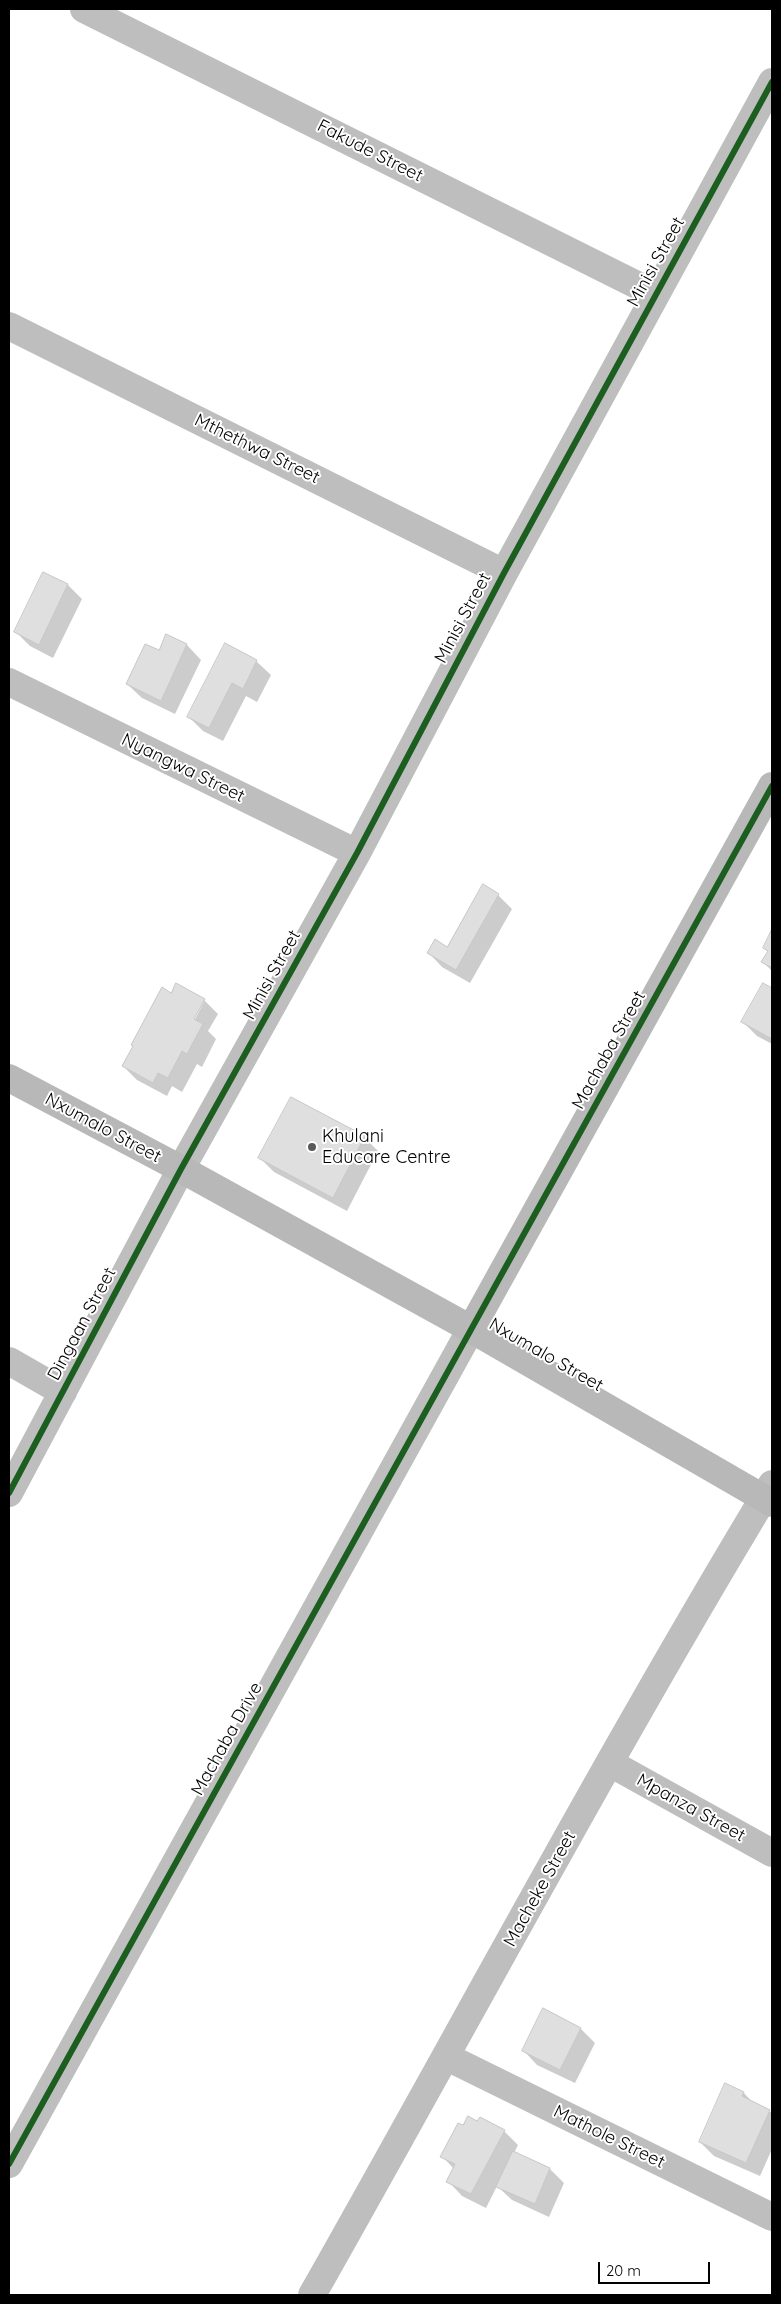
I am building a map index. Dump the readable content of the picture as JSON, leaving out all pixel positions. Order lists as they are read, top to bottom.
{
  "streets": {
    "street": [
      "Fakude Street",
      "Minisi Street",
      "Mthethwa Street",
      "Nyangwa Street",
      "Machaba Street",
      "Nxumalo Street",
      "Dingaan Street",
      "Machaba Drive",
      "Mpanza Street",
      "Macheke Street",
      "Mathole Street"
    ]
  },
  "crossings": [
    ["Fakude Street", "Minisi Street"],
    ["Minisi Street", "Mthethwa Street"],
    ["Minisi Street", "Nyangwa Street"],
    ["Minisi Street", "Nxumalo Street"],
    ["Minisi Street", "Dingaan Street"],
    ["Machaba Street", "Nxumalo Street"],
    ["Machaba Street", "Machaba Drive"],
    ["Nxumalo Street", "Dingaan Street"],
    ["Nxumalo Street", "Machaba Drive"],
    ["Nxumalo Street", "Macheke Street"],
    ["Mpanza Street", "Macheke Street"],
    ["Macheke Street", "Mathole Street"]
  ],
  "places": ["Khulani Educare Centre"],
  "scale_bar": "20 m"
}
